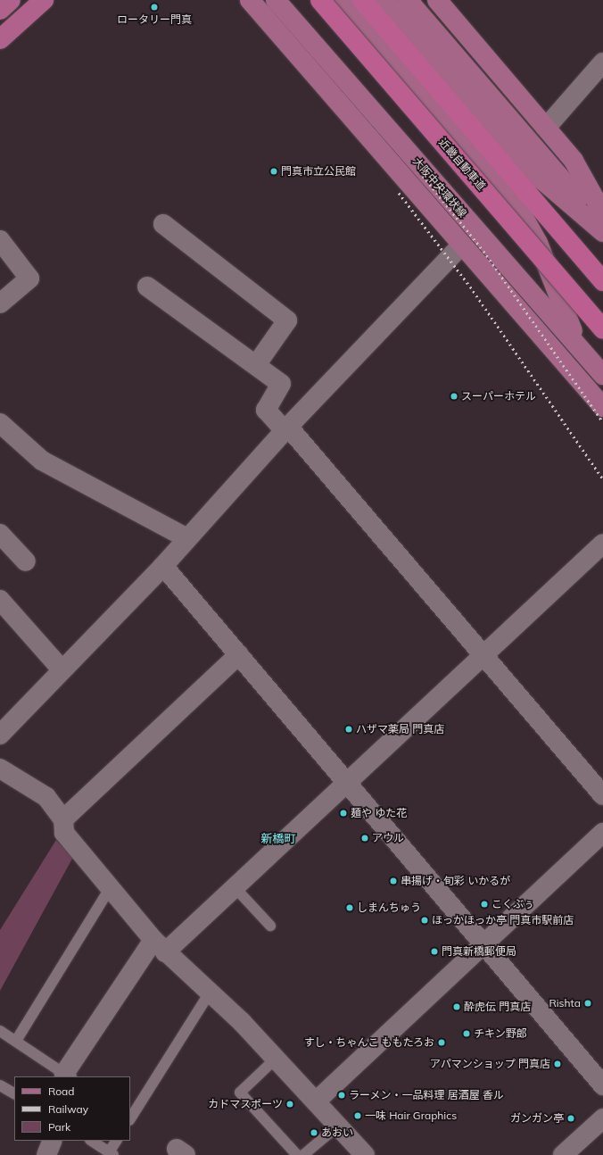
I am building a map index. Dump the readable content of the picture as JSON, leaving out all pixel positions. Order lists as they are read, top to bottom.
{
  "streets": {
    "highway": ["近畿自動車道"],
    "main road": ["大阪中央環状線"]
  },
  "districts": ["新橋町"],
  "places": [
    "ロータリー門真",
    "門真市立公民館",
    "スーパーホテル",
    "ハザマ薬局 門真店",
    "麺や ゆた花",
    "アウル",
    "串揚げ・旬彩 いかるが",
    "こくぶぅ",
    "しまんちゅう",
    "ほっかほっか亭 門真市駅前店",
    "門真新橋郵便局",
    "Rishta",
    "酔虎伝 門真店",
    "チキン野郎",
    "すし・ちゃんこ ももたろお",
    "アパマンショップ 門真店",
    "ラーメン・一品料理 居酒屋 香ル",
    "カドマスポーツ",
    "一味 Hair Graphics",
    "ガンガン亭",
    "あおい"
  ],
  "legend": ["Road", "Railway", "Park"]
}
